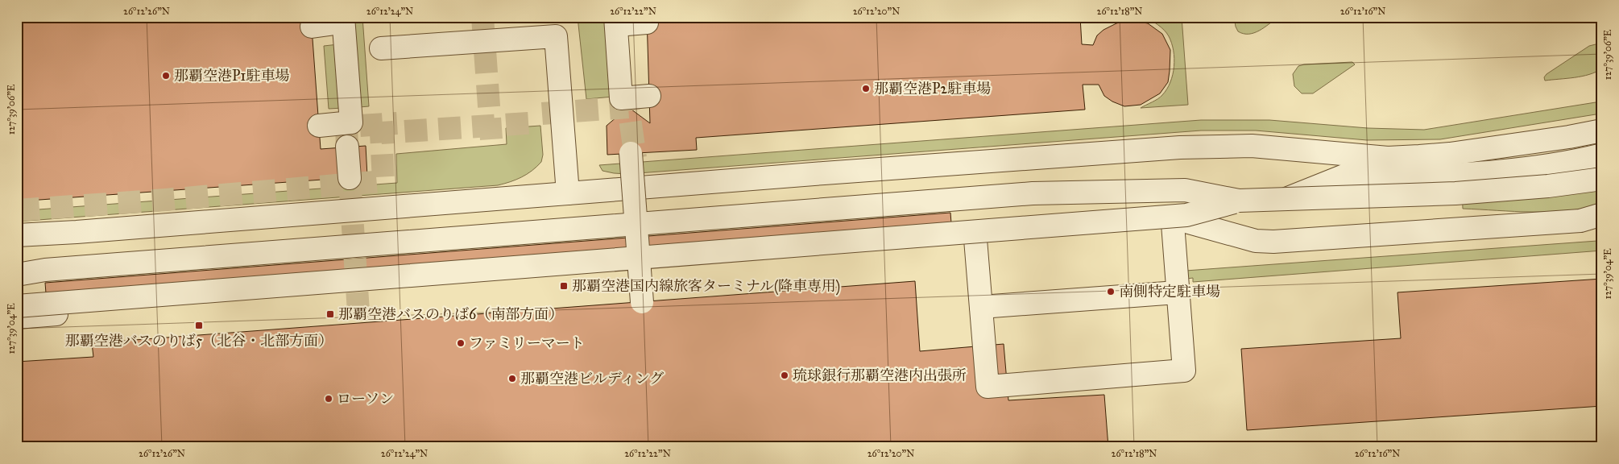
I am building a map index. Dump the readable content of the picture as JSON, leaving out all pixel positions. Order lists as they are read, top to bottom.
{
  "places": {
    "other": [
      "那覇空港P1駐車場",
      "那覇空港P2駐車場",
      "南側特定駐車場",
      "ファミリーマート",
      "琉球銀行那覇空港内出張所",
      "那覇空港ビルディング",
      "ローソン"
    ],
    "transit": ["那覇空港国内線旅客ターミナル(降車専用)", "那覇空港バスのりば6（南部方面）", "那覇空港バスのりば5（北谷・北部方面）"]
  },
  "coordinates": [
    "26°12'26\"N",
    "26°12'24\"N",
    "26°12'22\"N",
    "26°12'20\"N",
    "26°12'18\"N",
    "26°12'16\"N",
    "127°39'06\"E",
    "127°39'04\"E"
  ]
}
